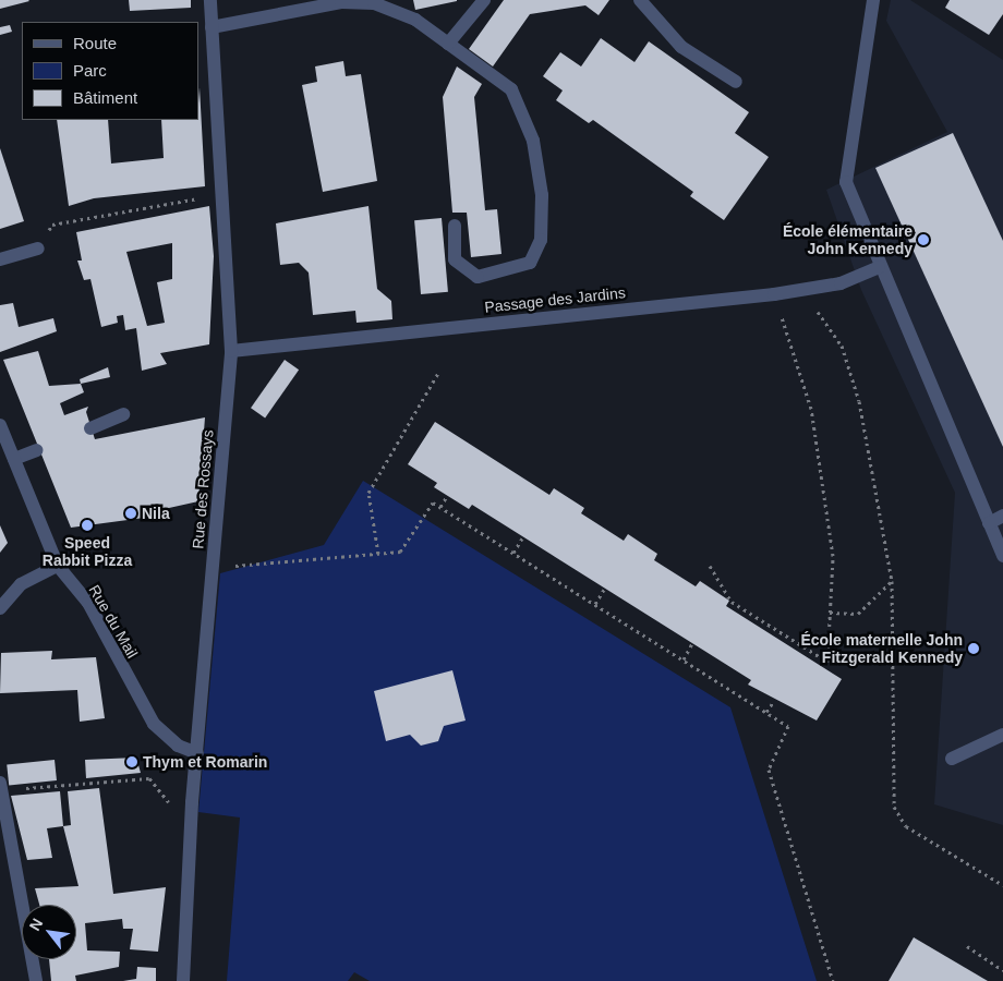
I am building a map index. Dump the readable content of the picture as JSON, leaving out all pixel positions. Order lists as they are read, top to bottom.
{
  "streets": {
    "street": ["Passage des Jardins", "Rue des Rossays", "Rue du Mail"]
  },
  "crossings": [
    ["Passage des Jardins", "Rue des Rossays"],
    ["Rue des Rossays", "Rue du Mail"]
  ],
  "places": [
    "École élémentaire John Kennedy",
    "Nila",
    "Speed Rabbit Pizza",
    "École maternelle John Fitzgerald Kennedy",
    "Thym et Romarin"
  ],
  "legend": ["Route", "Parc", "Bâtiment"],
  "north": "top left"
}
